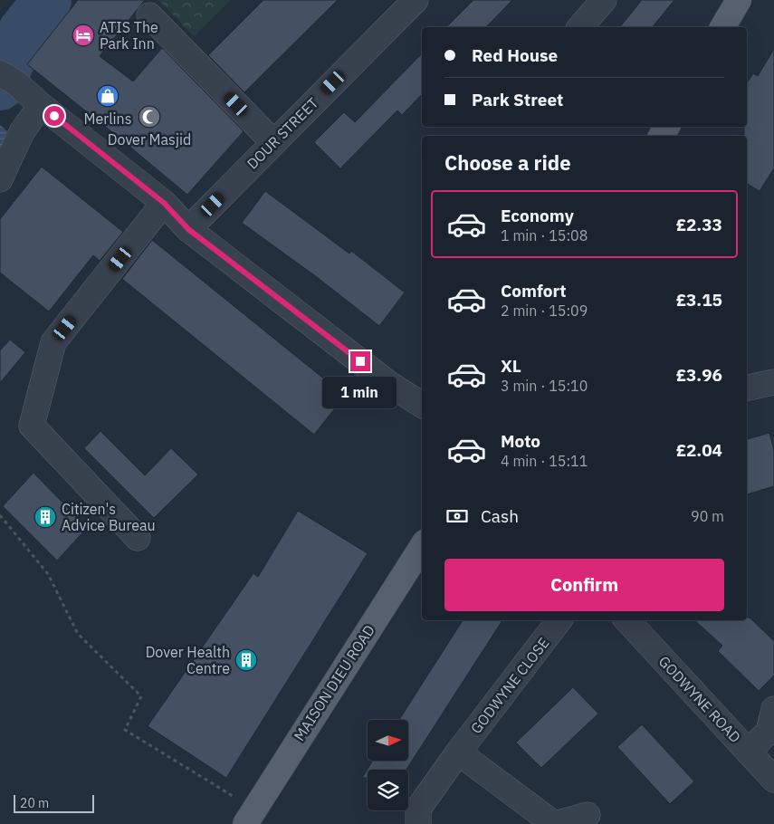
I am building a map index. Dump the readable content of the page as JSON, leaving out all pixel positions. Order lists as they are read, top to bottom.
{
  "streets": {
    "main road": ["MAISON DIEU ROAD"],
    "street": ["DOUR STREET", "GODWYNE CLOSE", "GODWYNE ROAD"]
  },
  "places": {
    "hotel": ["ATIS The Park Inn"],
    "shop": ["Merlins"],
    "mosque": ["Dover Masjid"],
    "building": ["Citizen's Advice Bureau", "Dover Health Centre"]
  },
  "scale_bar": "20 m",
  "north": "right",
  "page": {
    "banner": ["Red House", "Park Street"],
    "heading": "Choose a ride",
    "list": [
      {
        "name": "Economy",
        "note": "1 min · 15:08",
        "value": "£2.33"
      },
      {
        "name": "Comfort",
        "note": "2 min · 15:09",
        "value": "£3.15"
      },
      {
        "name": "XL",
        "note": "3 min · 15:10",
        "value": "£3.96"
      },
      {
        "name": "Moto",
        "note": "4 min · 15:11",
        "value": "£2.04"
      }
    ],
    "bubble": "1 min",
    "pay": ["Cash", "90 m"],
    "buttons": "Confirm",
    "scale": "20 m"
  }
}
